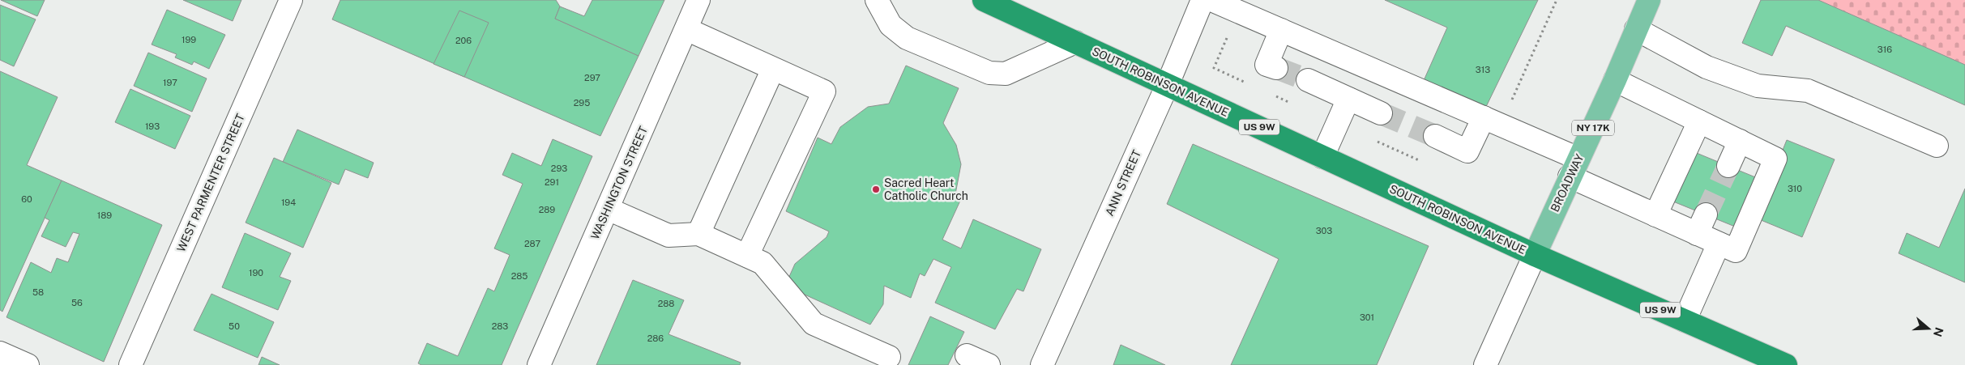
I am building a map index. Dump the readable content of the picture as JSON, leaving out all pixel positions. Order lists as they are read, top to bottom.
{
  "streets": {
    "highway": ["SOUTH ROBINSON AVENUE", "US 9W"],
    "main road": ["NY 17K", "BROADWAY"],
    "street": ["WEST PARMENTER STREET", "WASHINGTON STREET", "ANN STREET"]
  },
  "crossings": [
    ["SOUTH ROBINSON AVENUE", "US 9W"],
    ["SOUTH ROBINSON AVENUE", "ANN STREET"],
    ["SOUTH ROBINSON AVENUE", "BROADWAY"],
    ["US 9W", "BROADWAY"]
  ],
  "places": ["Sacred Heart Catholic Church"],
  "house_numbers": [
    "199",
    "206",
    "316",
    "313",
    "297",
    "197",
    "295",
    "193",
    "293",
    "291",
    "310",
    "60",
    "194",
    "289",
    "189",
    "303",
    "287",
    "190",
    "285",
    "58",
    "56",
    "288",
    "301",
    "50",
    "283",
    "286"
  ],
  "north": "right"
}
